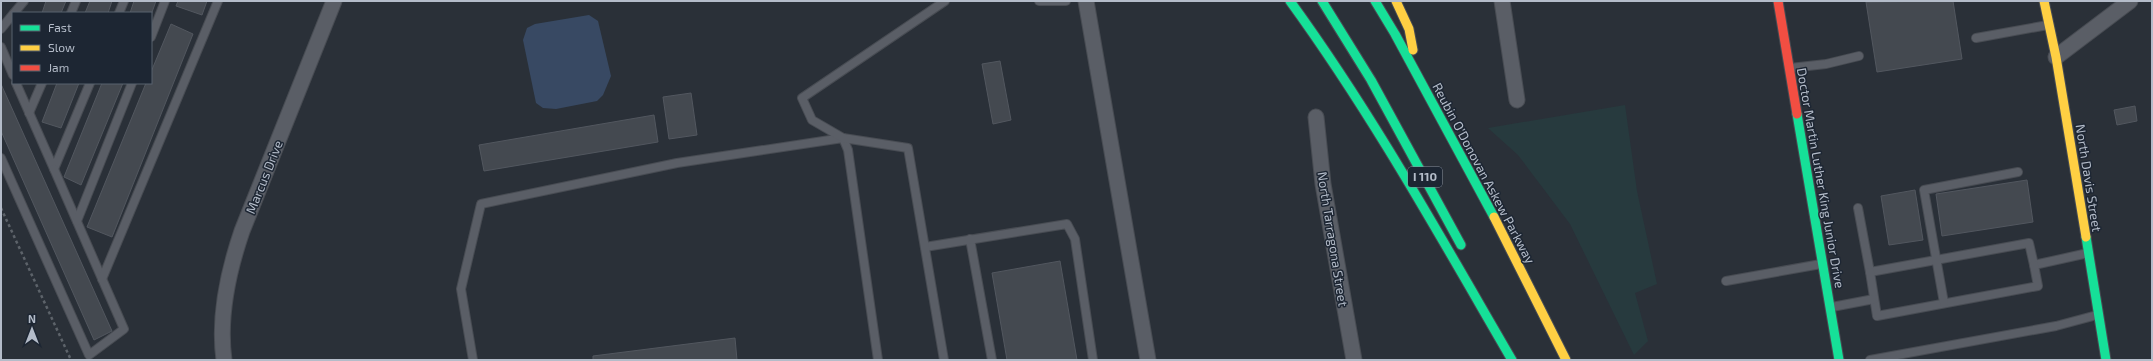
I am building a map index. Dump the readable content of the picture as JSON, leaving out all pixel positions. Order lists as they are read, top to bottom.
{
  "streets": {
    "main road": [
      "Reubin O'Donovan Askew Parkway",
      "I 110",
      "Doctor Martin Luther King Junior Drive",
      "North Davis Street"
    ],
    "street": ["Marcus Drive", "North Tarragona Street"]
  },
  "legend": ["Fast", "Slow", "Jam"],
  "north": "top"
}
